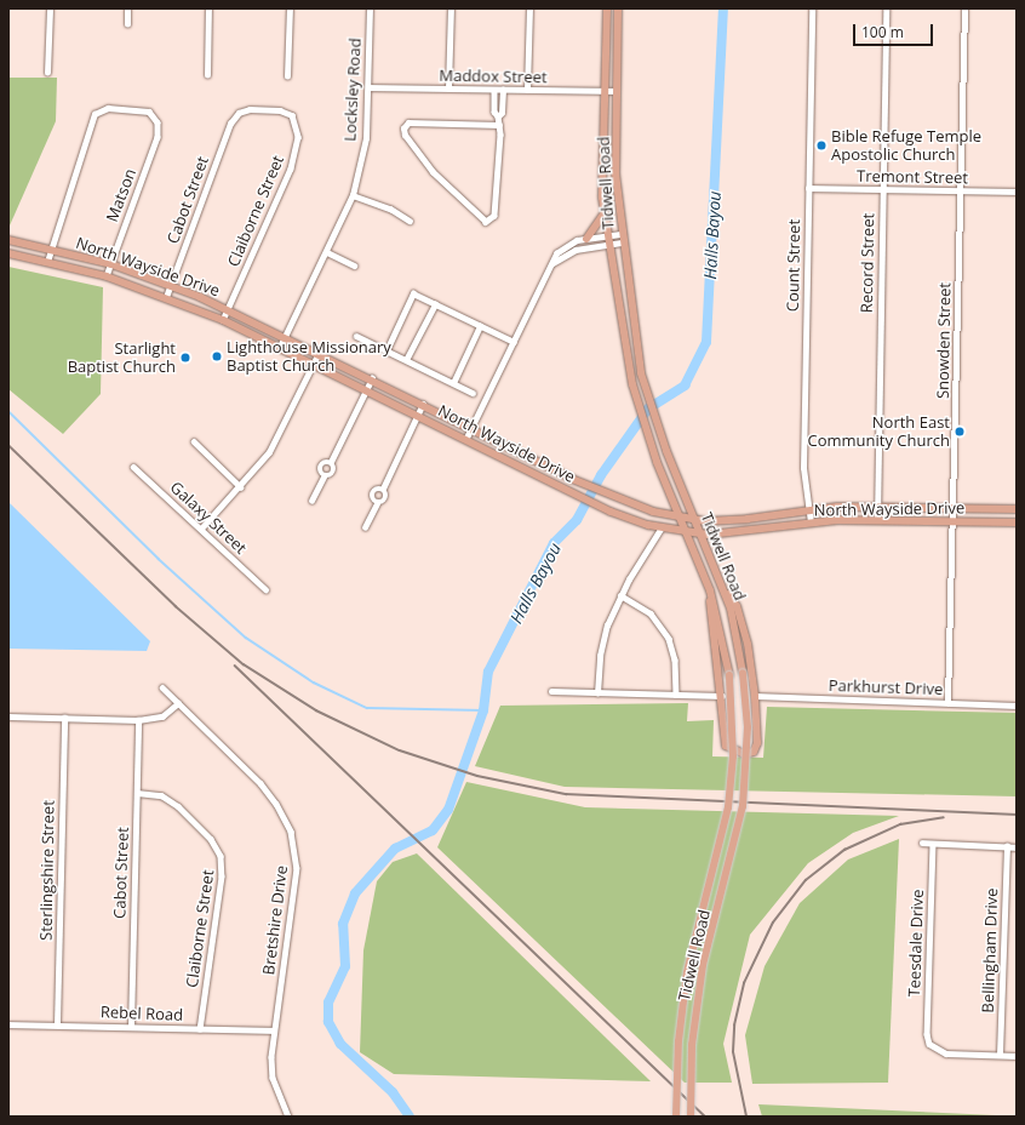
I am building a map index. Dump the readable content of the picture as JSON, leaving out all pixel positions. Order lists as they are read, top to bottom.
{
  "streets": {
    "main road": ["Tidwell Road", "North Wayside Drive"],
    "street": [
      "Maddox Street",
      "Locksley Road",
      "Tremont Street",
      "Matson",
      "Cabot Street",
      "Claiborne Street",
      "Record Street",
      "Count Street",
      "Snowden Street",
      "Galaxy Street",
      "Parkhurst Drive",
      "Sterlingshire Street",
      "Bretshire Drive",
      "Teesdale Drive",
      "Bellingham Drive",
      "Rebel Road"
    ]
  },
  "crossings": [
    ["Maddox Street", "Locksley Road"],
    ["Maddox Street", "Tidwell Road"],
    ["Locksley Road", "North Wayside Drive"],
    ["Tremont Street", "Record Street"],
    ["Tremont Street", "Count Street"],
    ["Tremont Street", "Snowden Street"],
    ["Tidwell Road", "North Wayside Drive"],
    ["Matson", "North Wayside Drive"],
    ["Cabot Street", "Claiborne Street"],
    ["Cabot Street", "North Wayside Drive"],
    ["Cabot Street", "Rebel Road"],
    ["Claiborne Street", "North Wayside Drive"],
    ["Claiborne Street", "Rebel Road"],
    ["Record Street", "North Wayside Drive"],
    ["Count Street", "North Wayside Drive"],
    ["North Wayside Drive", "Snowden Street"],
    ["Snowden Street", "Parkhurst Drive"],
    ["Sterlingshire Street", "Rebel Road"],
    ["Bretshire Drive", "Rebel Road"],
    ["Teesdale Drive", "Bellingham Drive"]
  ],
  "water": ["Halls Bayou"],
  "places": [
    "Bible Refuge Temple Apostolic Church",
    "Lighthouse Missionary Baptist Church",
    "Starlight Baptist Church",
    "North East Community Church"
  ],
  "scale_bar": "100 m"
}
